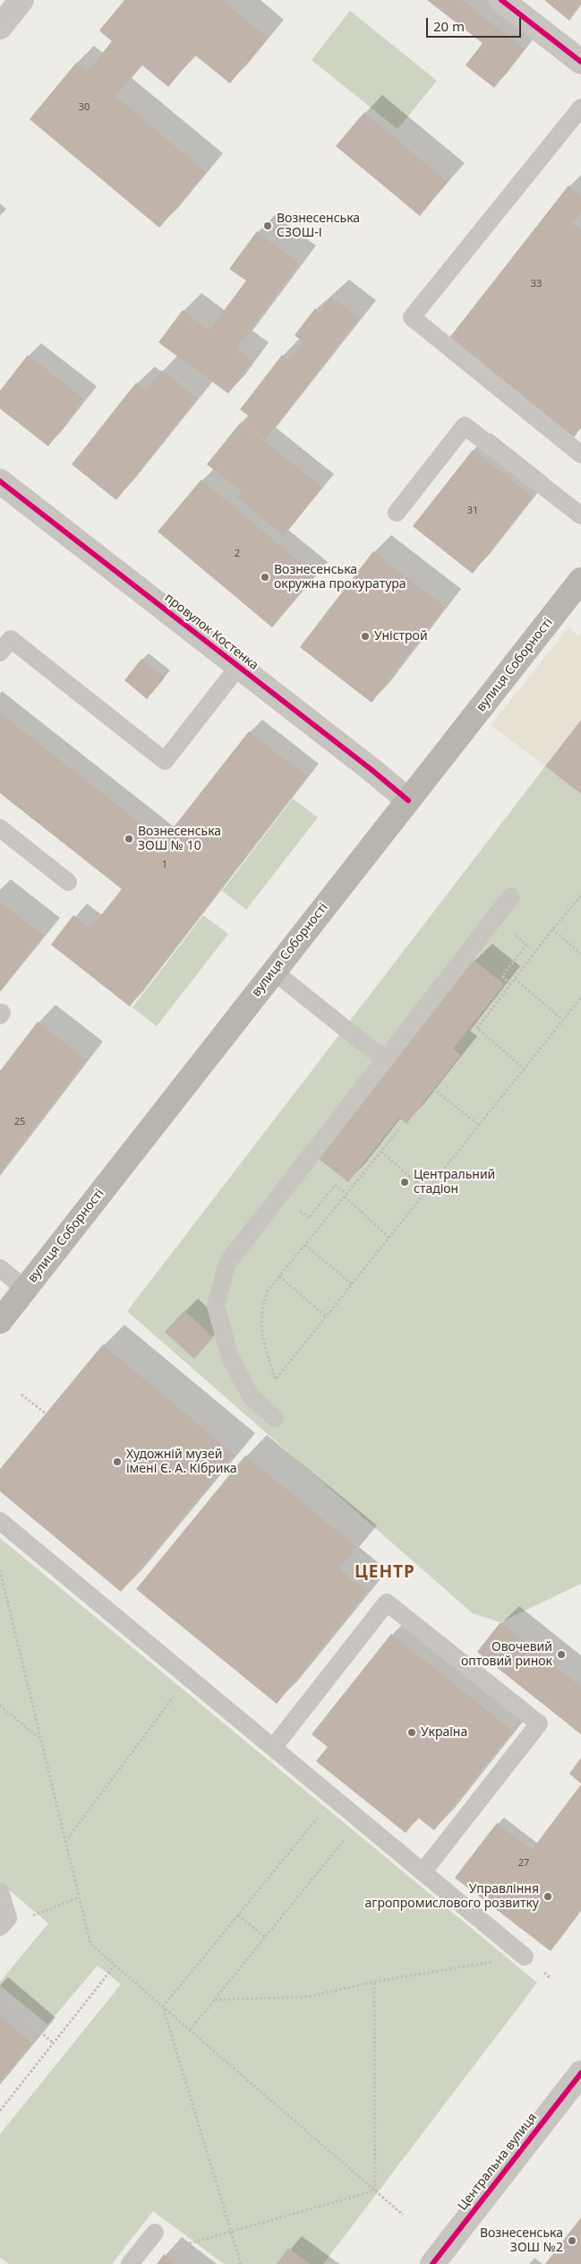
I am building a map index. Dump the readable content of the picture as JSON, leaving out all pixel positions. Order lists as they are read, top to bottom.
{
  "streets": {
    "main road": ["вулиця Соборності"],
    "street": ["провулок Костенка", "Центральна вулиця"]
  },
  "crossings": [
    ["провулок Костенка", "вулиця Соборності"]
  ],
  "districts": ["ЦЕНТР"],
  "places": [
    "Вознесенська СЗОШ-І",
    "Вознесенська окружна прокуратура",
    "Уністрой",
    "Вознесенська ЗОШ № 10",
    "Центральний стадіон",
    "Художній музей імені Є. А. Кібрика",
    "Овочевий оптовий ринок",
    "Україна",
    "Управління агропромислового розвитку",
    "Вознесенська ЗОШ №2"
  ],
  "house_numbers": [
    "30",
    "33",
    "31",
    "2",
    "1",
    "25",
    "27"
  ],
  "scale_bar": "20 m"
}
